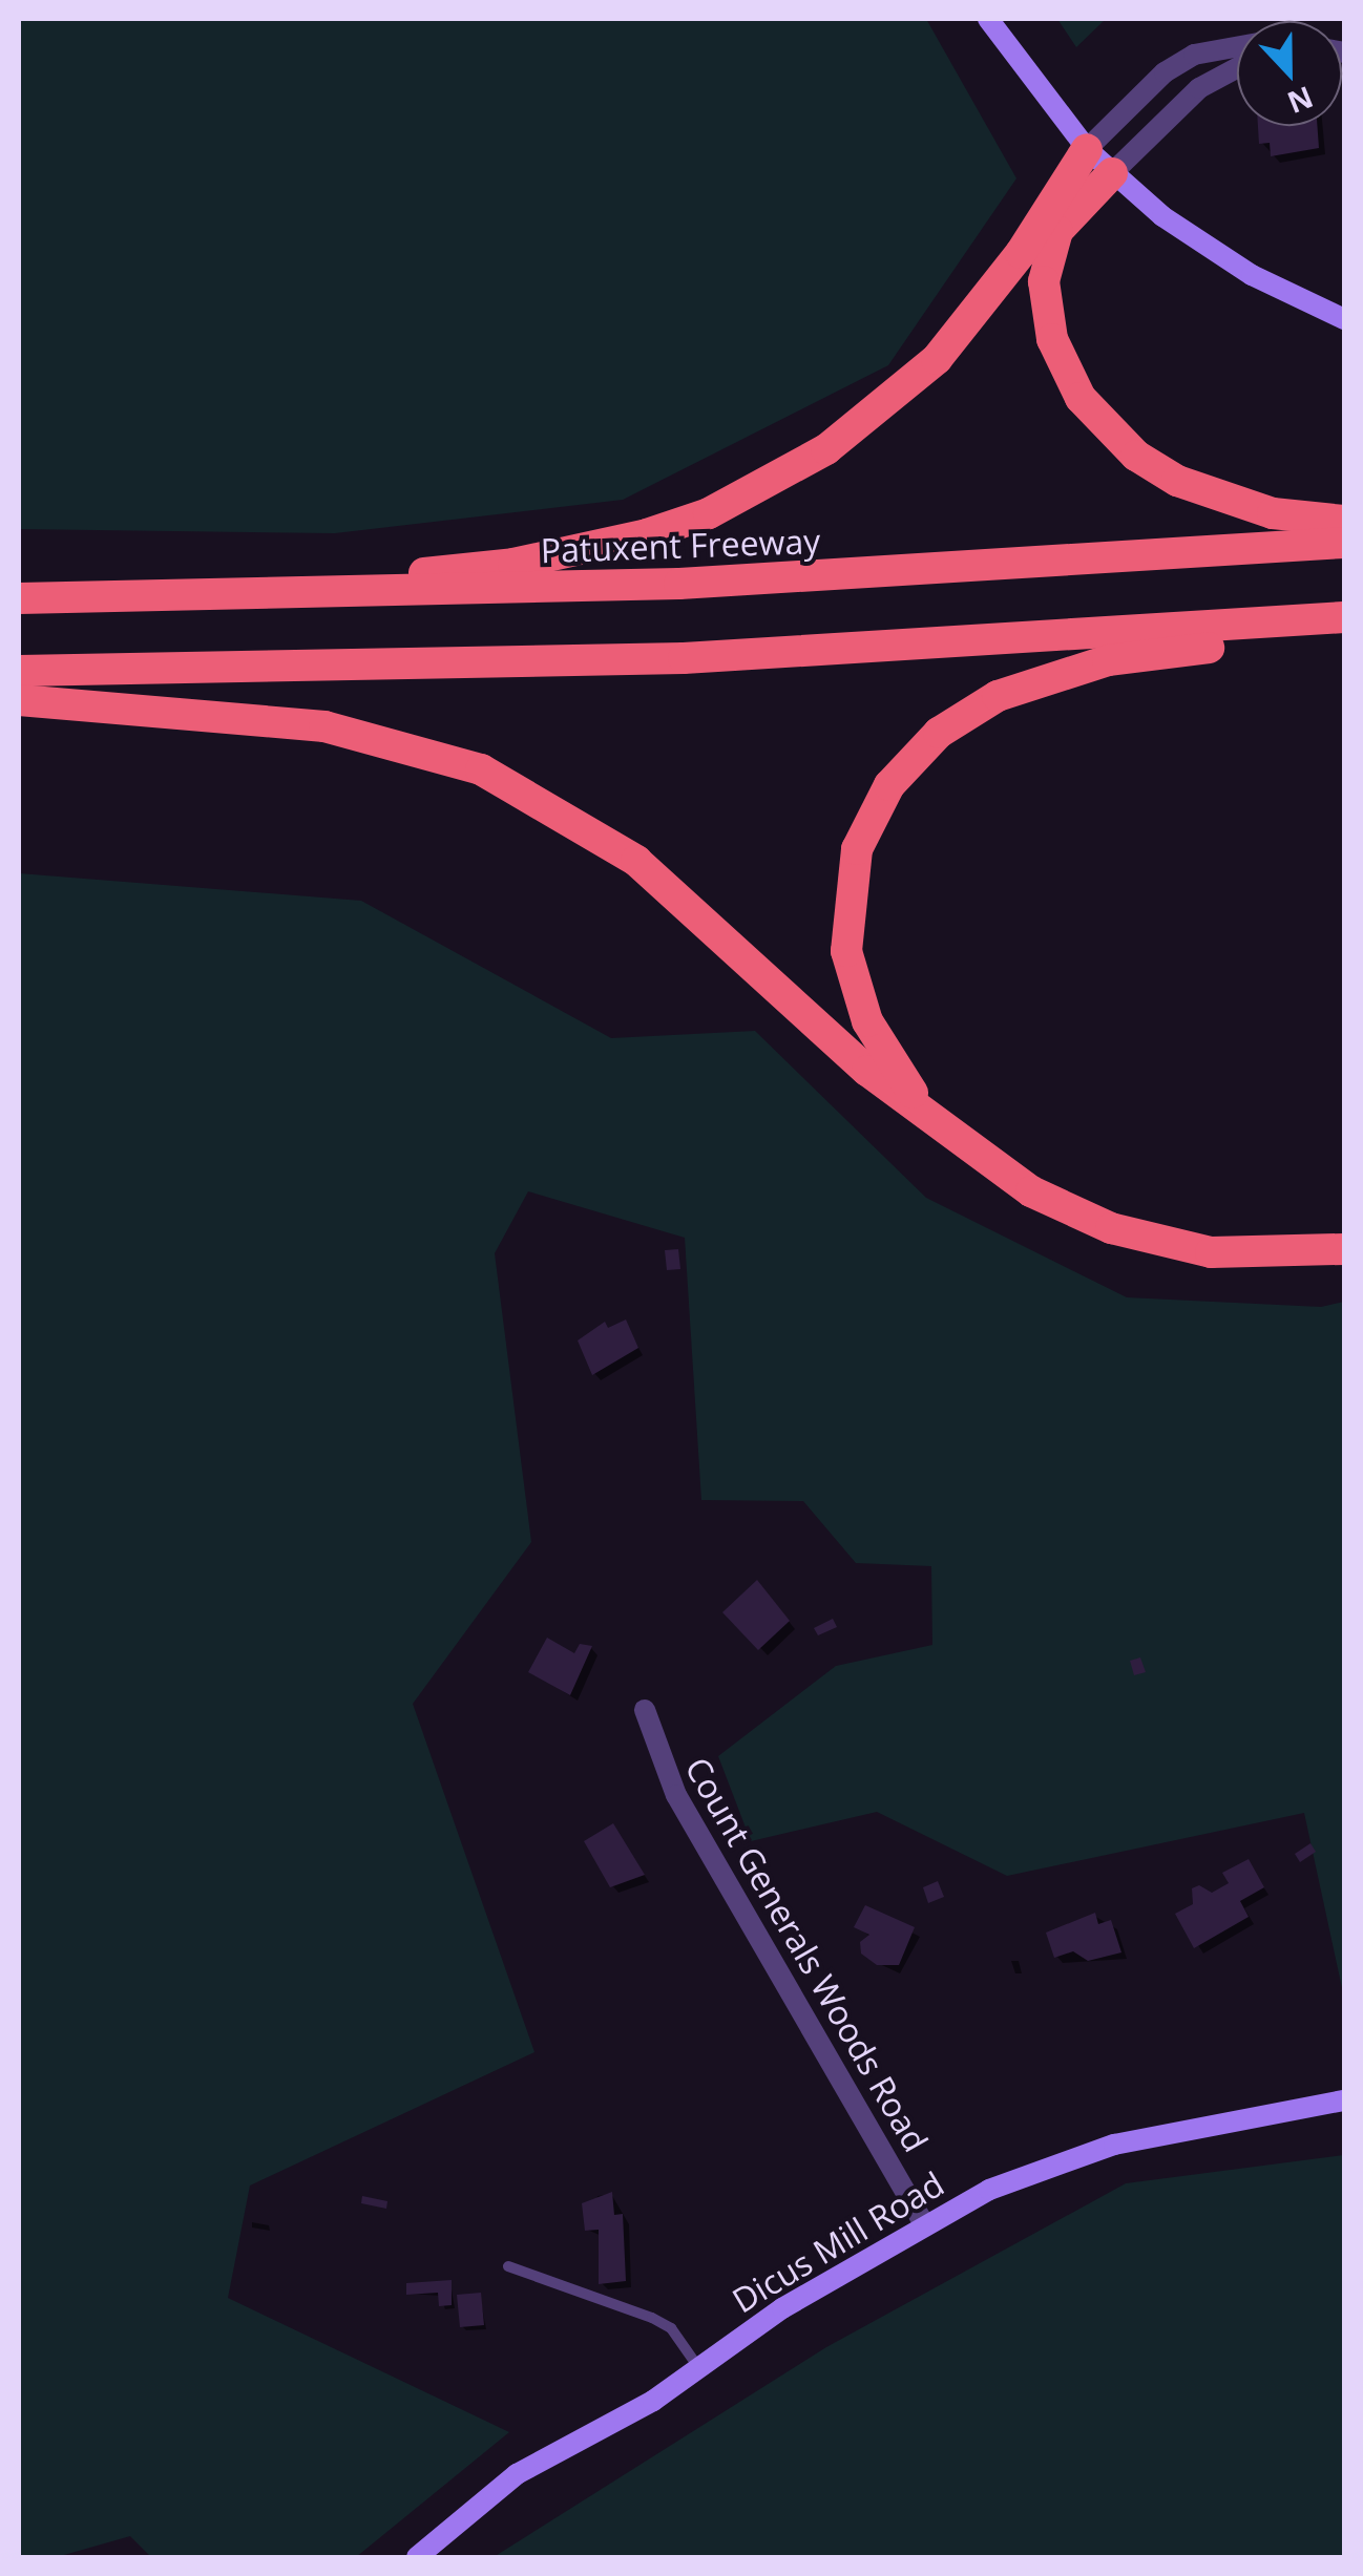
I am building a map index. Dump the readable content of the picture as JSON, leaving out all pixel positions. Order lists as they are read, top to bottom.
{
  "streets": {
    "highway": ["Patuxent Freeway"],
    "street": ["Count Generals Woods Road", "Dicus Mill Road"]
  },
  "crossings": [
    ["Count Generals Woods Road", "Dicus Mill Road"]
  ],
  "north": "bottom"
}
